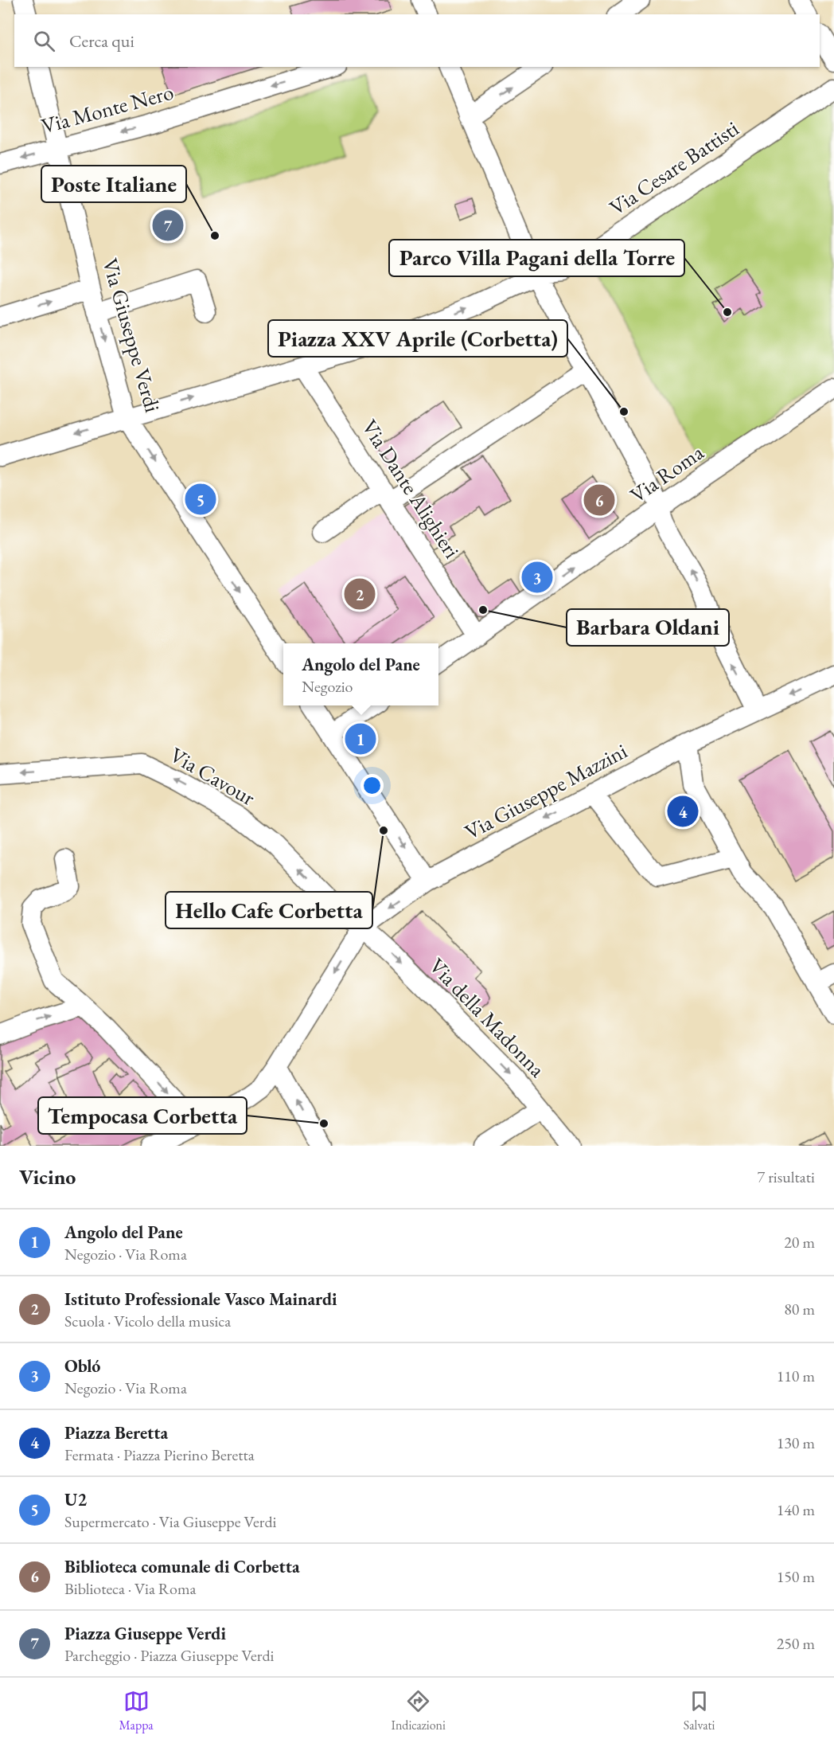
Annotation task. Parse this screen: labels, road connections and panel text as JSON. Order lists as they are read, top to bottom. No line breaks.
{"streets":{"street":["Via Monte Nero","Via Cesare Battisti","Via Giuseppe Verdi","Via Roma","Via Dante Alighieri","Via Cavour","Via Giuseppe Mazzini","Via della Madonna"]},"crossings":[["Via Monte Nero","Via Giuseppe Verdi"],["Via Cesare Battisti","Via Giuseppe Verdi"],["Via Cesare Battisti","Via Dante Alighieri"],["Via Roma","Via Dante Alighieri"],["Via Cavour","Via Giuseppe Mazzini"],["Via Cavour","Via della Madonna"],["Via Giuseppe Mazzini","Via della Madonna"]],"one_way":["Via Monte Nero","Via Giuseppe Verdi","Via Cavour","Via Giuseppe Mazzini","Via della Madonna"],"places":["Poste Italiane","Parco Villa Pagani della Torre","Piazza XXV Aprile (Corbetta)","Barbara Oldani","Hello Cafe Corbetta","Tempocasa Corbetta"],"page":{"search":"Cerca qui","pins":["7","5","6","3","2","1","4"],"popup":["Angolo del Pane","Negozio"],"heading":["Vicino","7 risultati"],"list":[{"mark":"1","name":"Angolo del Pane","note":"Negozio · Via Roma","value":"20 m"},{"mark":"2","name":"Istituto Professionale Vasco Mainardi","note":"Scuola · Vicolo della musica","value":"80 m"},{"mark":"3","name":"Obló","note":"Negozio · Via Roma","value":"110 m"},{"mark":"4","name":"Piazza Beretta","note":"Fermata · Piazza Pierino Beretta","value":"130 m"},{"mark":"5","name":"U2","note":"Supermercato · Via Giuseppe Verdi","value":"140 m"},{"mark":"6","name":"Biblioteca comunale di Corbetta","note":"Biblioteca · Via Roma","value":"150 m"},{"mark":"7","name":"Piazza Giuseppe Verdi","note":"Parcheggio · Piazza Giuseppe Verdi","value":"250 m"}],"nav":["Mappa","Indicazioni","Salvati"]}}
